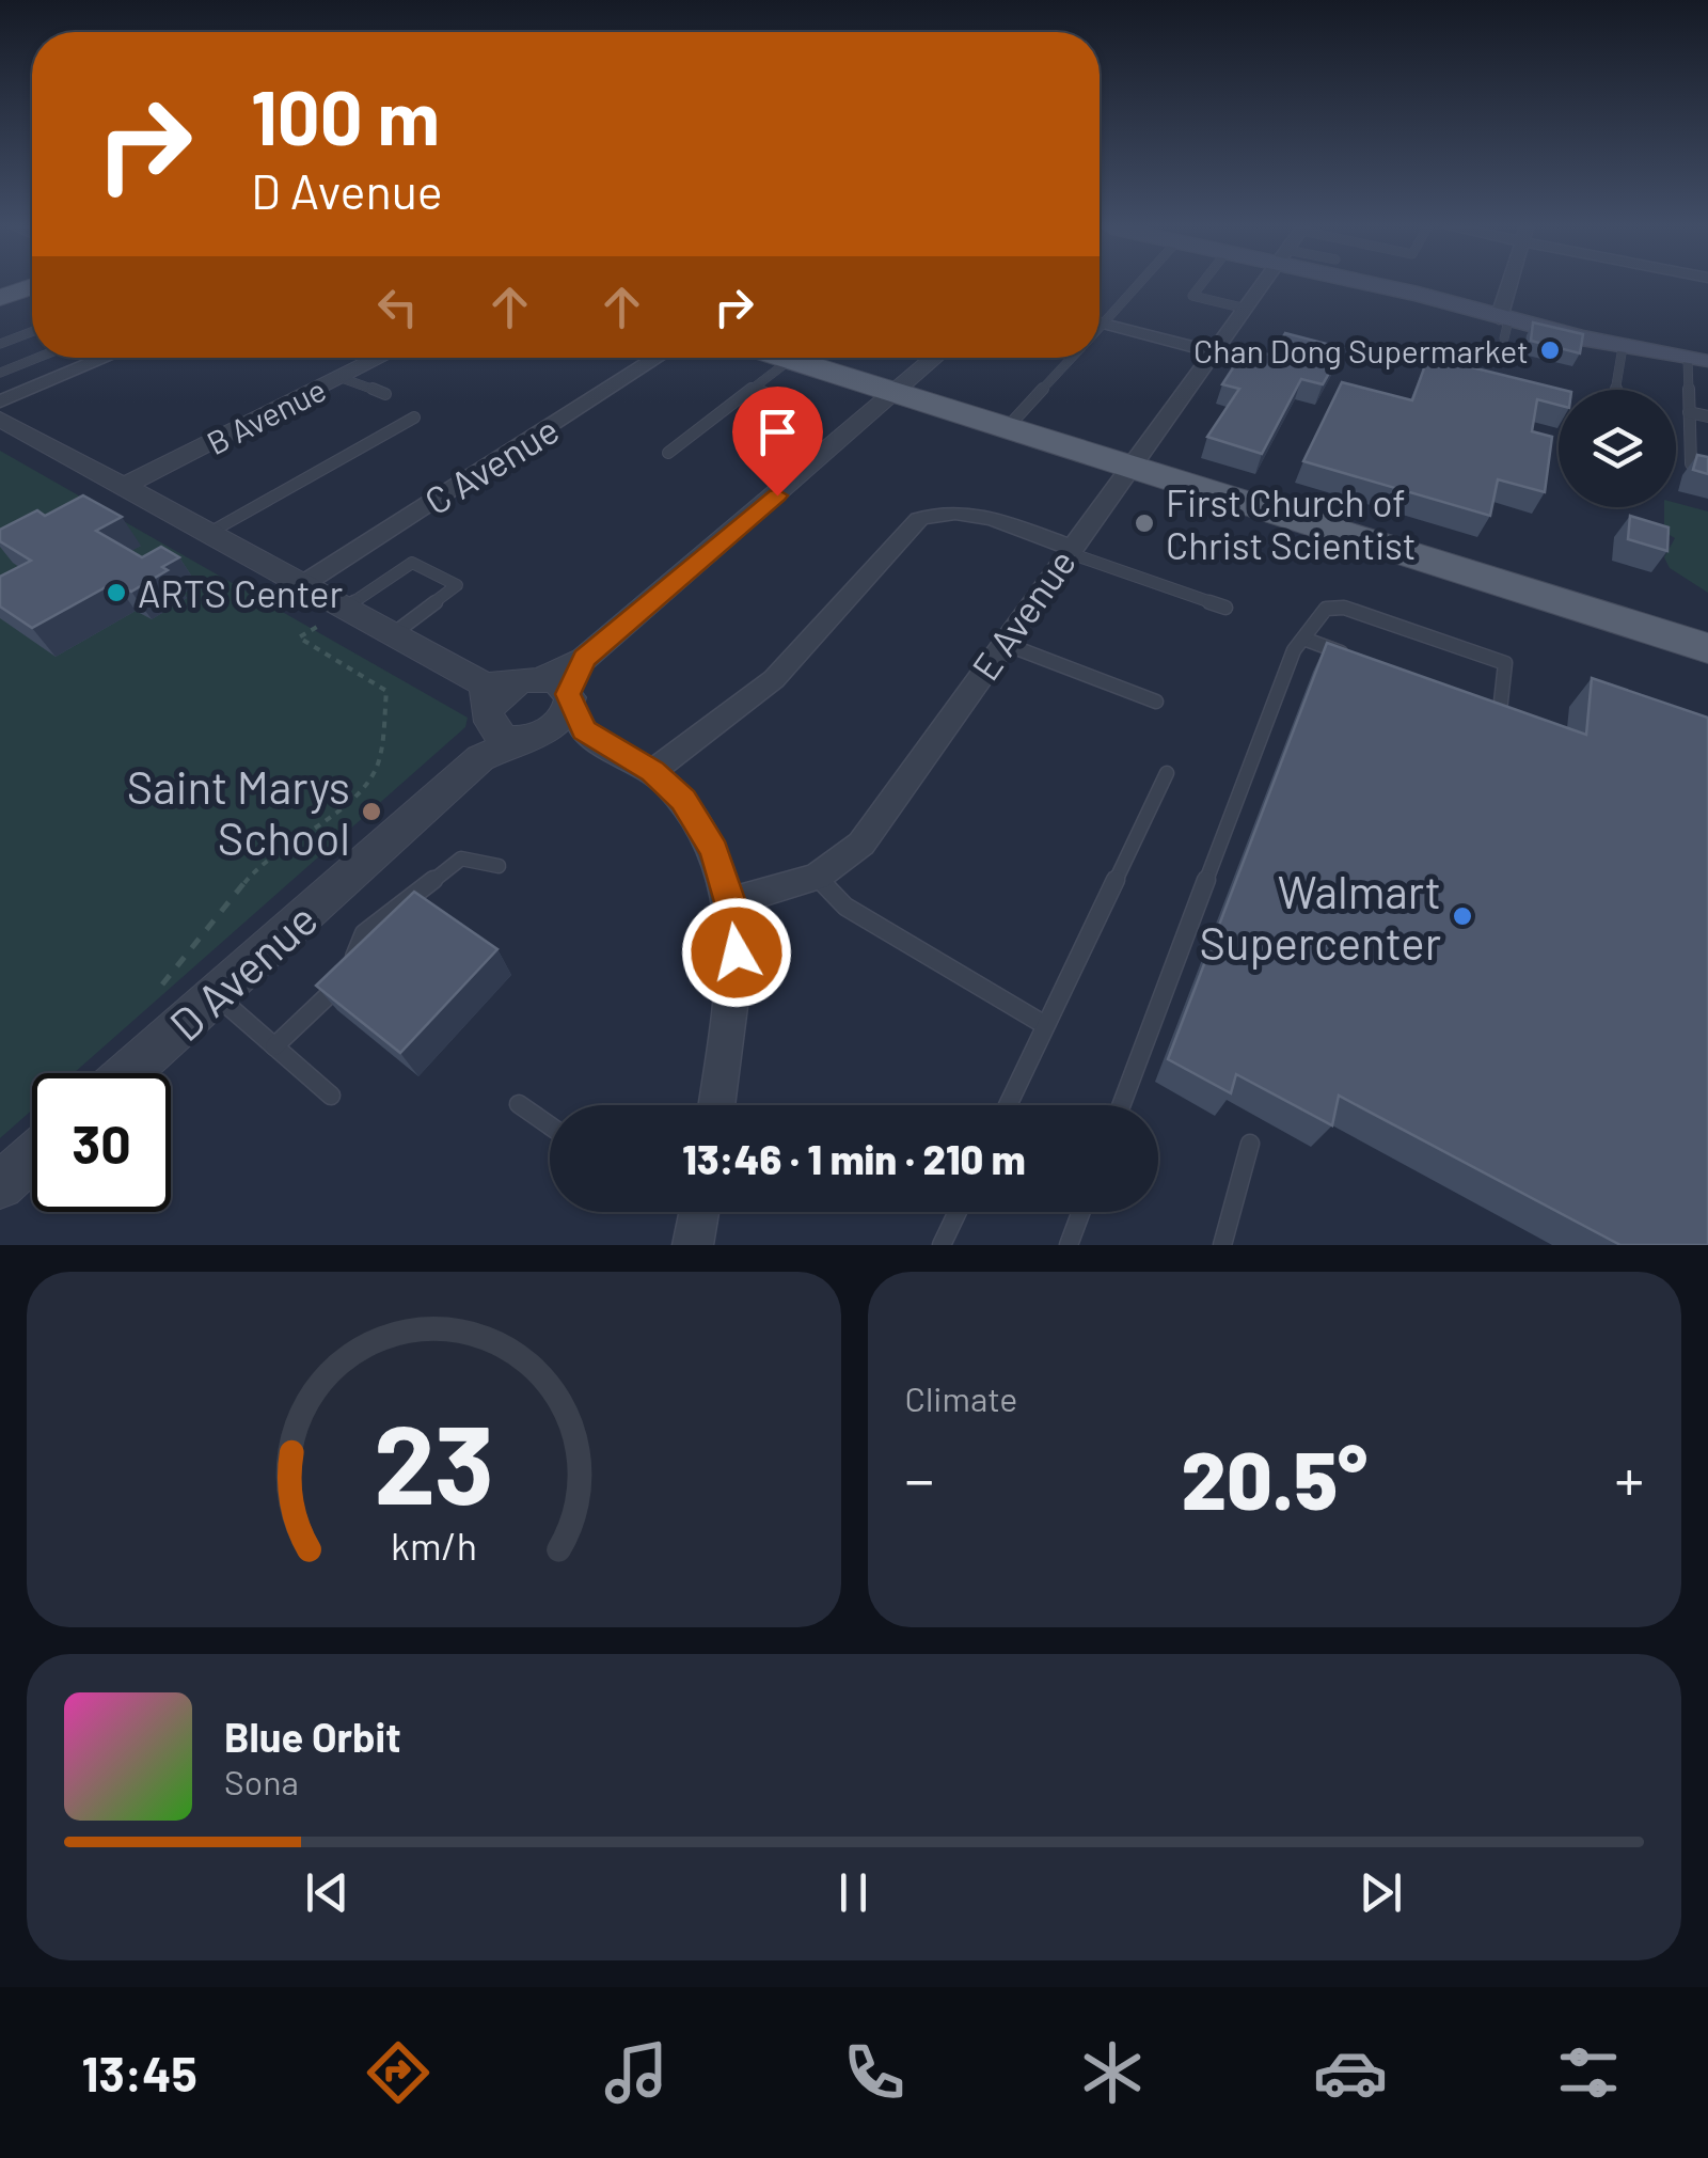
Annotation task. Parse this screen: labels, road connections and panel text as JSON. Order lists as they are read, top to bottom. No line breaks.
{"streets":{"street":["B Avenue","C Avenue","E Avenue","D Avenue"]},"places":["Chan Dong Supermarket","First Church of Christ Scientist","ARTS Center","Saint Marys School","Walmart Supercenter"],"page":{"turn":["100 m","D Avenue"],"limit":"30","trip":"13:46 · 1 min · 210 m","tile":"Climate","heat":["−","20.5°","+"],"song":["Blue Orbit","Sona"],"tabs":"13:45","gauge":["23","km/h"]}}
